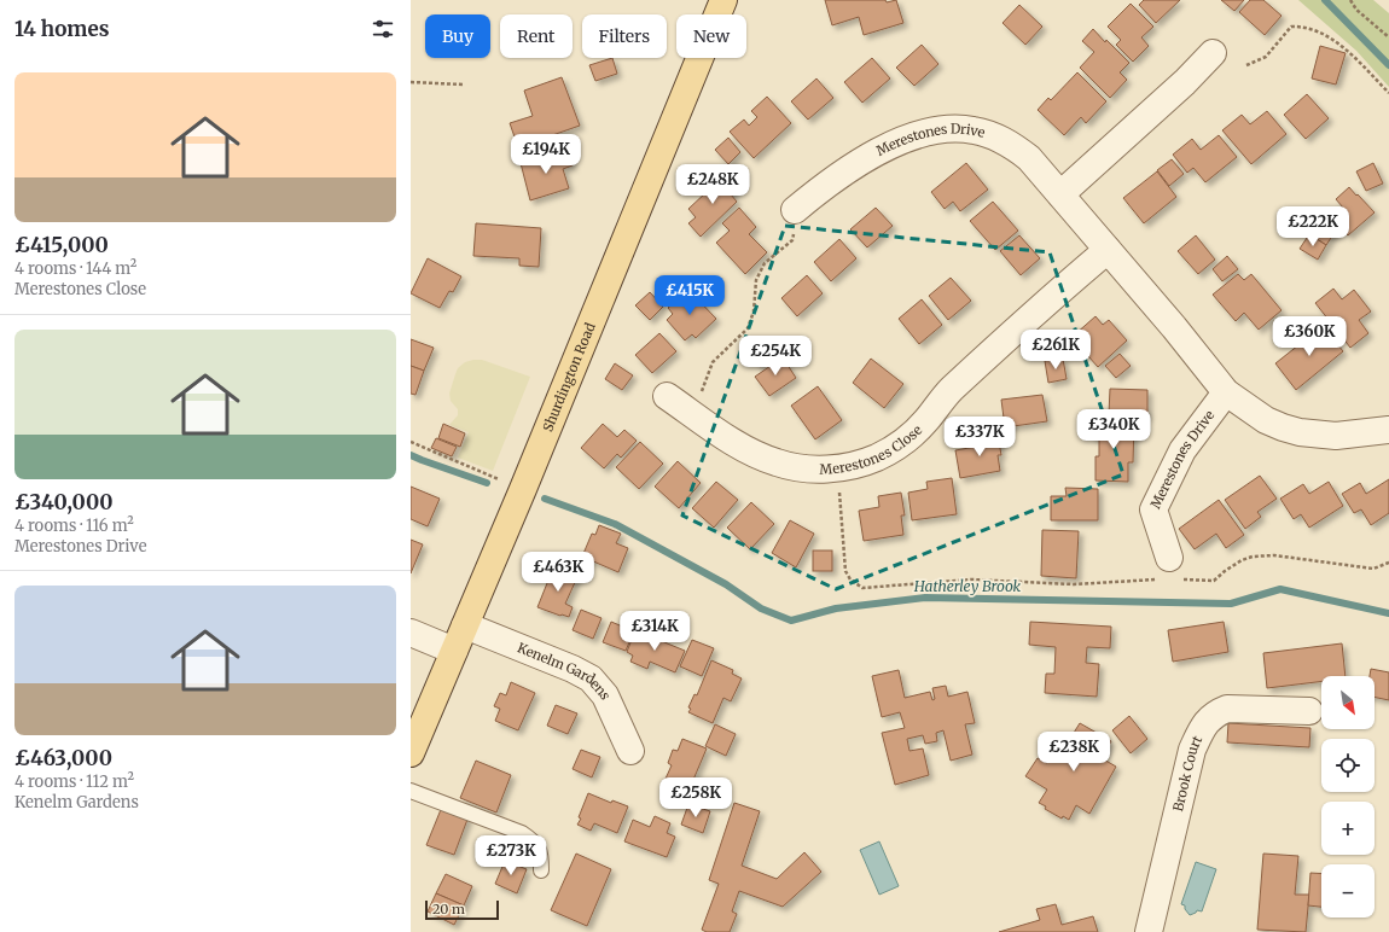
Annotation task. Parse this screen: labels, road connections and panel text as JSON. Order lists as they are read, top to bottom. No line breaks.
{"streets":{"main road":["Shurdington Road"],"street":["Merestones Drive","Merestones Close","Kenelm Gardens","Brook Court"]},"crossings":[["Merestones Drive","Merestones Close"],["Shurdington Road","Kenelm Gardens"]],"water":["Hatherley Brook"],"scale_bar":"20 m","north":"bottom right","page":{"heading":"14 homes","chip":["Buy","Rent","Filters","New"],"list":[{"name":"£415,000","note":"4 rooms · 144 m² · Merestones Close"},{"name":"£340,000","note":"4 rooms · 116 m² · Merestones Drive"},{"name":"£463,000","note":"4 rooms · 112 m² · Kenelm Gardens"}],"price":["£194K","£248K","£222K","£415K","£360K","£261K","£254K","£340K","£337K","£463K","£314K","£238K","£258K","£273K"],"map_buttons":["+","−"],"scale":"20 m"}}
